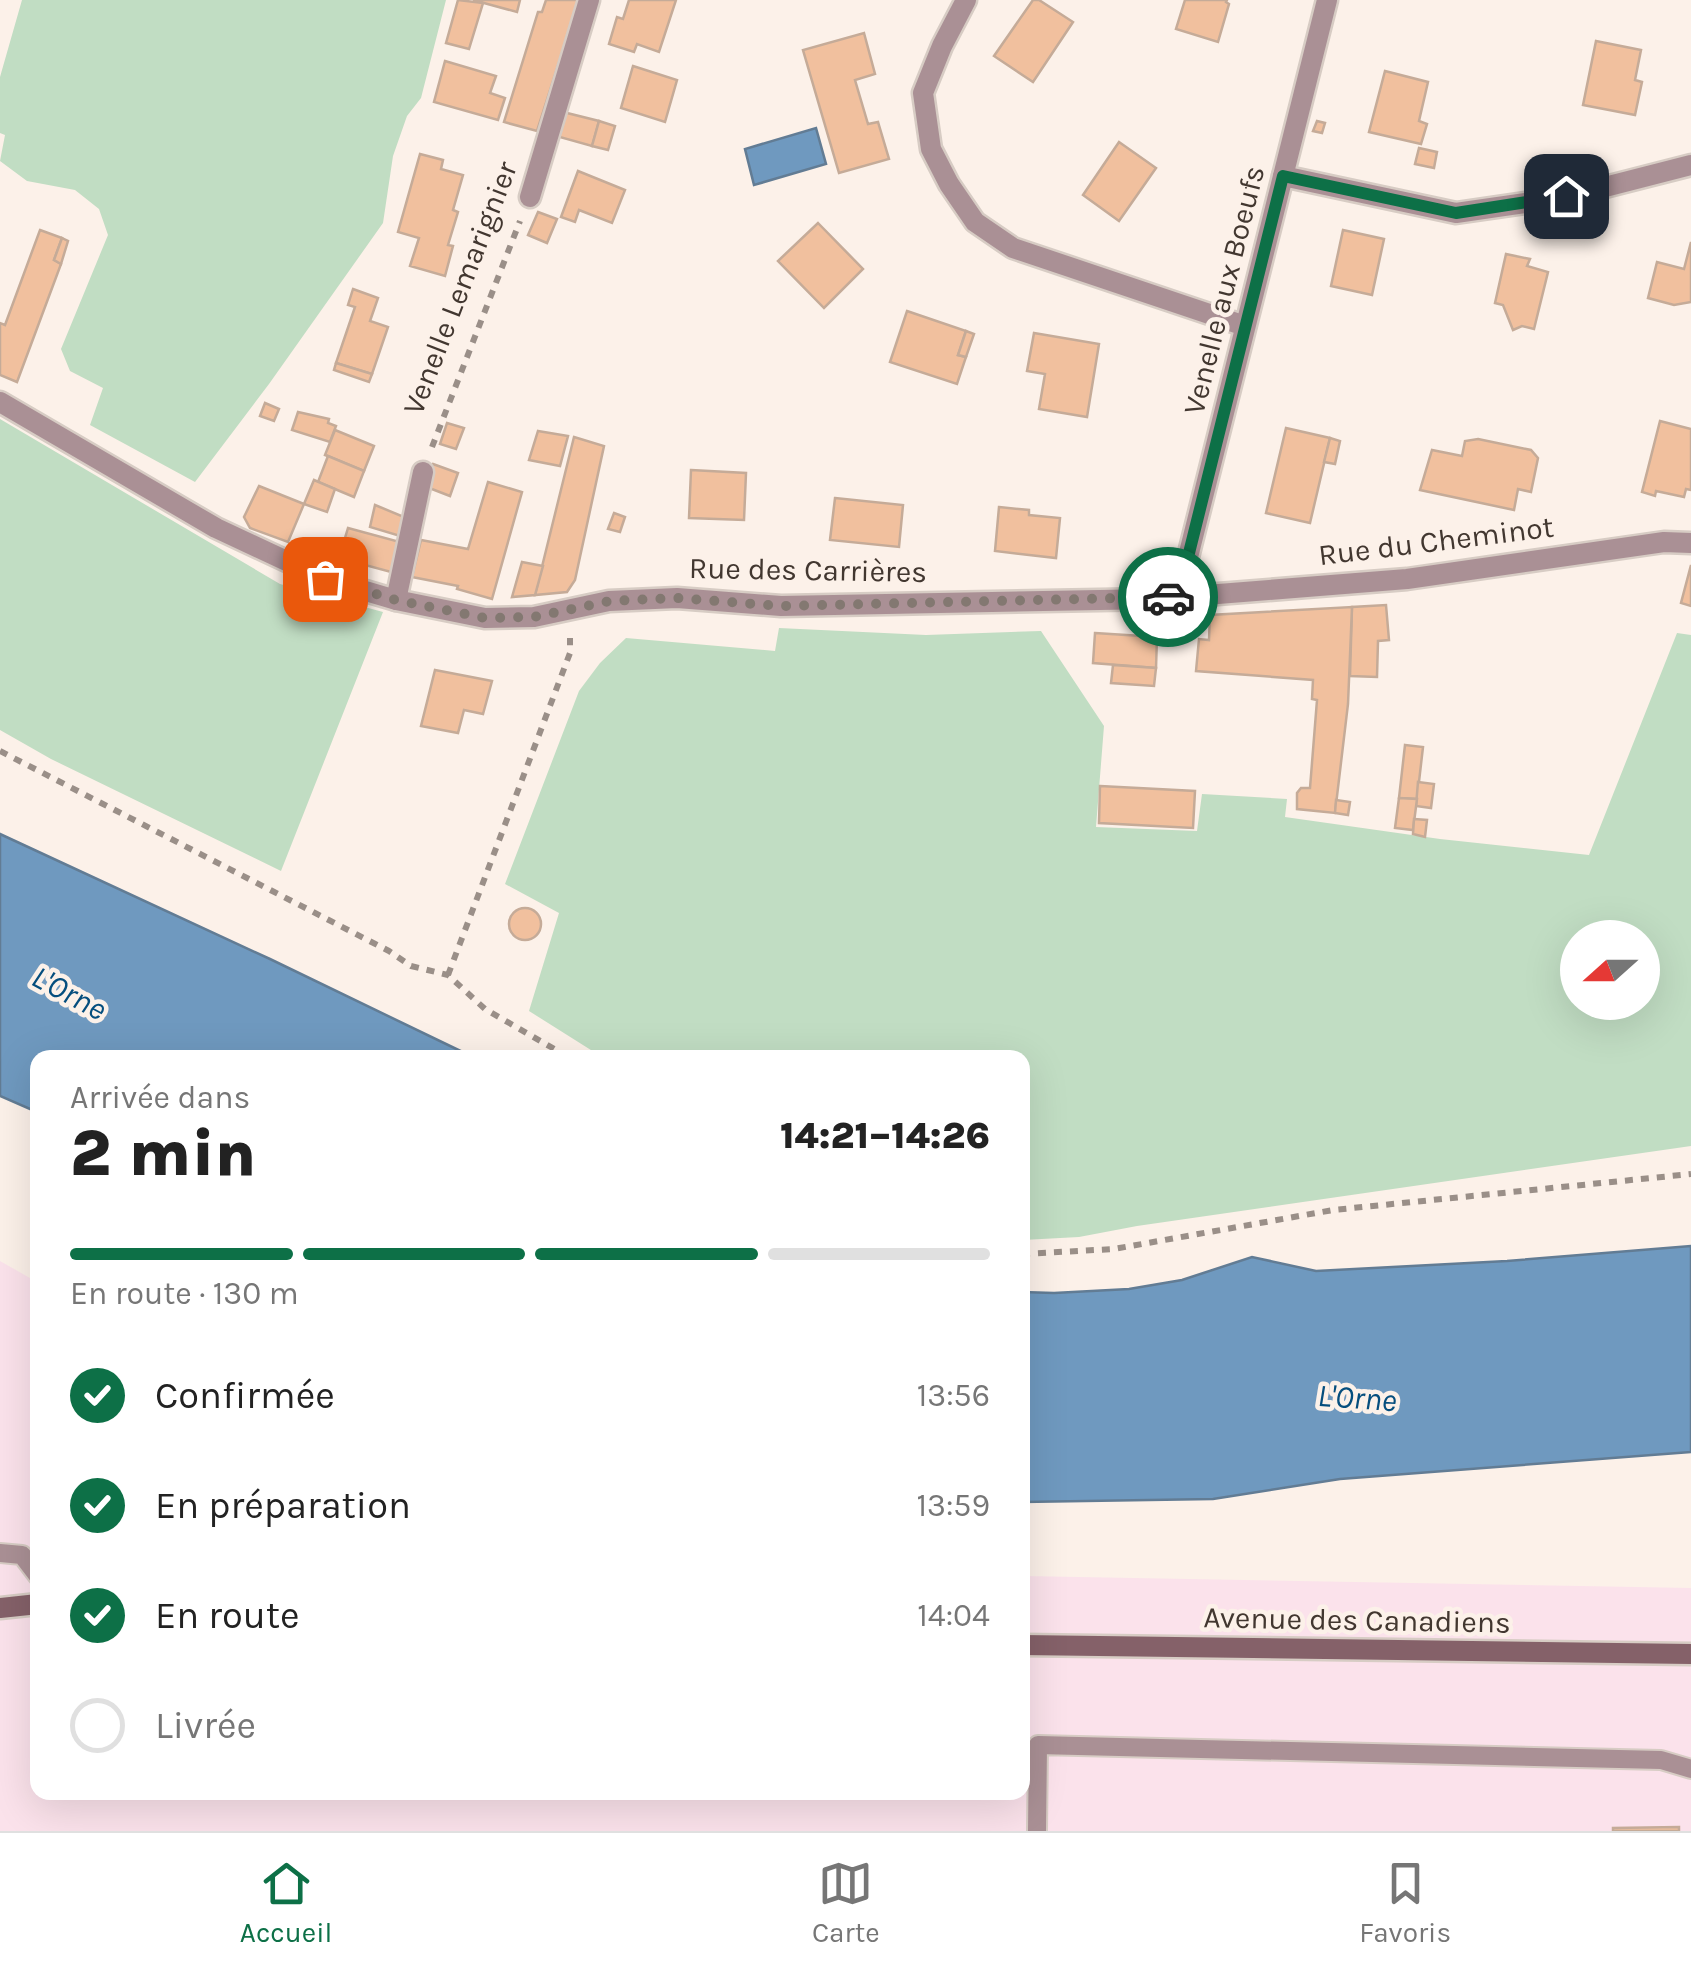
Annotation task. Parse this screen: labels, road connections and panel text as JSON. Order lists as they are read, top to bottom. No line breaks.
{"streets":{"street":["Venelle Lemarignier","Venelle aux Boeufs","Rue du Cheminot","Rue des Carrières","Avenue des Canadiens"]},"crossings":[["Venelle aux Boeufs","Rue du Cheminot"],["Venelle aux Boeufs","Rue des Carrières"],["Rue du Cheminot","Rue des Carrières"]],"water":["L'Orne"],"north":"left","page":{"heading":["2 min","Arrivée dans","14:21–14:26"],"bar":"En route · 130 m","list":[["Confirmée","13:56"],["En préparation","13:59"],["En route","14:04"],"Livrée"],"tabs":["Accueil","Carte","Favoris"]}}
